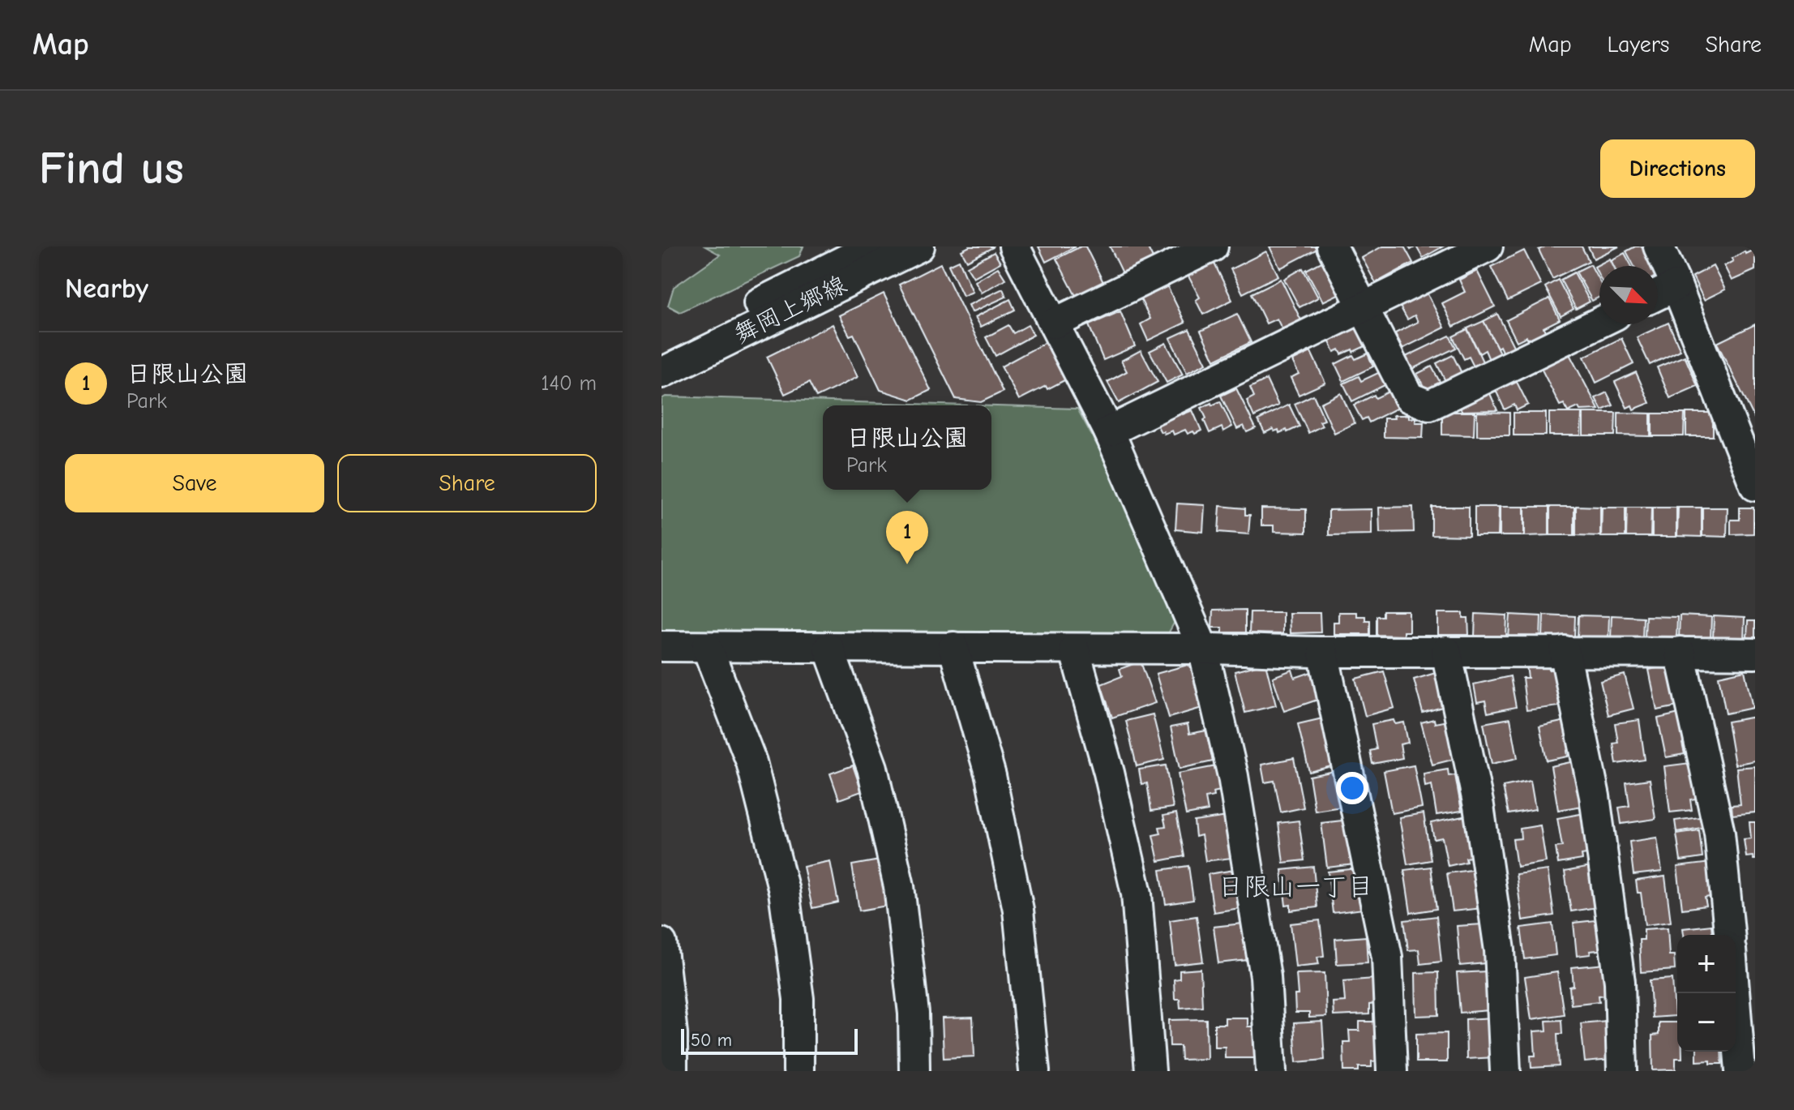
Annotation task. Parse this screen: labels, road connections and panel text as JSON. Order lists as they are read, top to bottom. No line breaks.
{"streets":{"street":["舞岡上郷線"]},"districts":["日限山一丁目"],"scale_bar":"50 m","north":"bottom right","page":{"header":"Map","nav":["Map","Layers","Share"],"buttons":["Directions",["Save","Share"]],"title":"Find us","heading":"Nearby","list":[{"mark":"1","name":"日限山公園","note":"Park","value":"140 m"}],"popup":["日限山公園","Park"],"pins":"1","map_buttons":["+","−"],"scale":"50 m"}}
